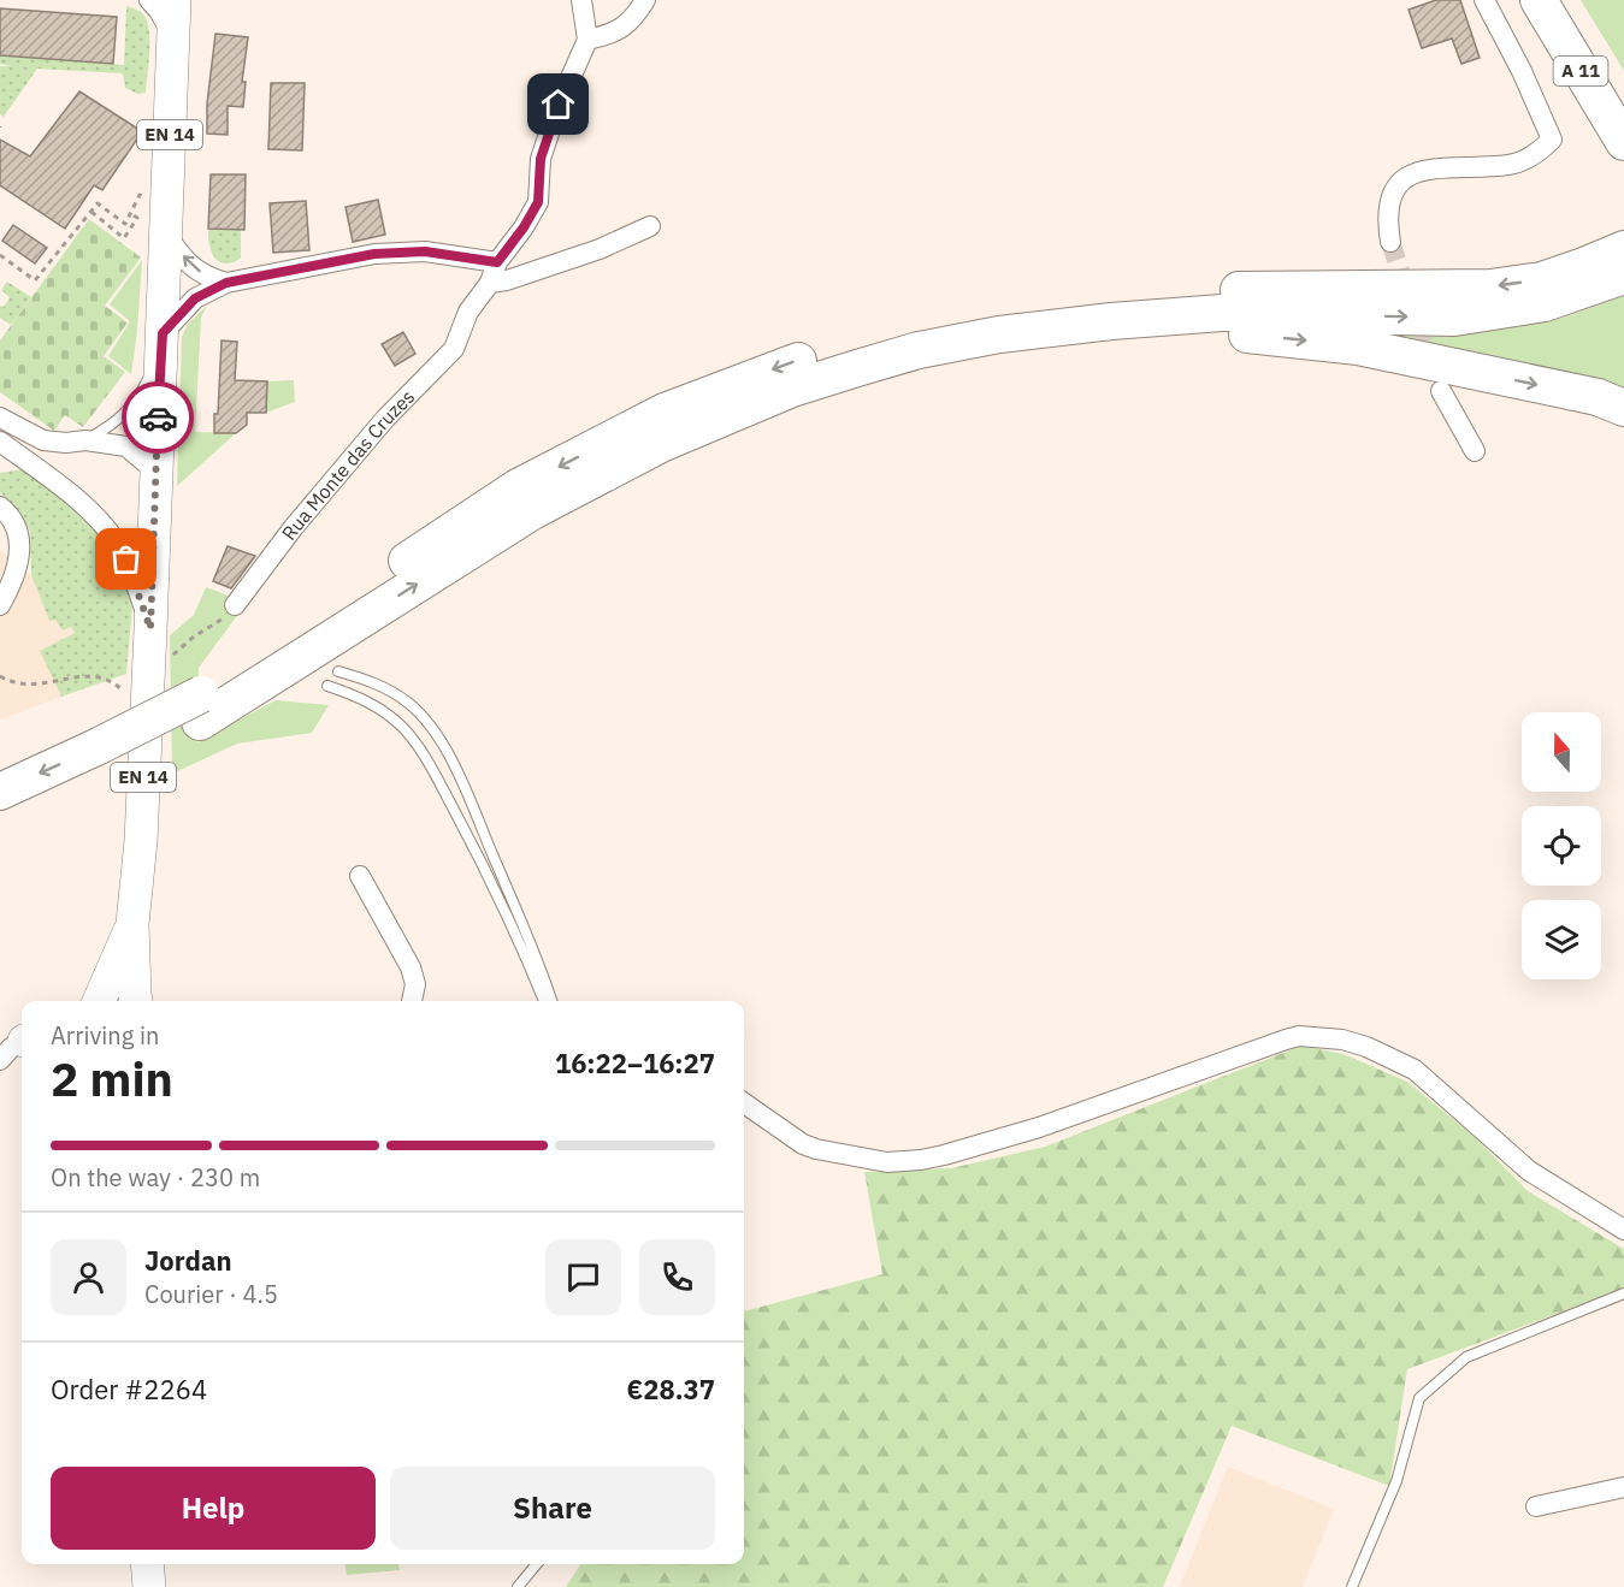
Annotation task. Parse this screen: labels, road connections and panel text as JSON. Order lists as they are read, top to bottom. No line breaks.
{"streets":{"highway":["A 11"],"main road":["EN 14"],"street":["Rua Monte das Cruzes"]},"north":"top","page":{"heading":["2 min","Arriving in","16:22–16:27"],"panel":["Jordan","Courier · 4.5","Order #2264","€28.37"],"bar":"On the way · 230 m","buttons":["Help","Share"]}}
